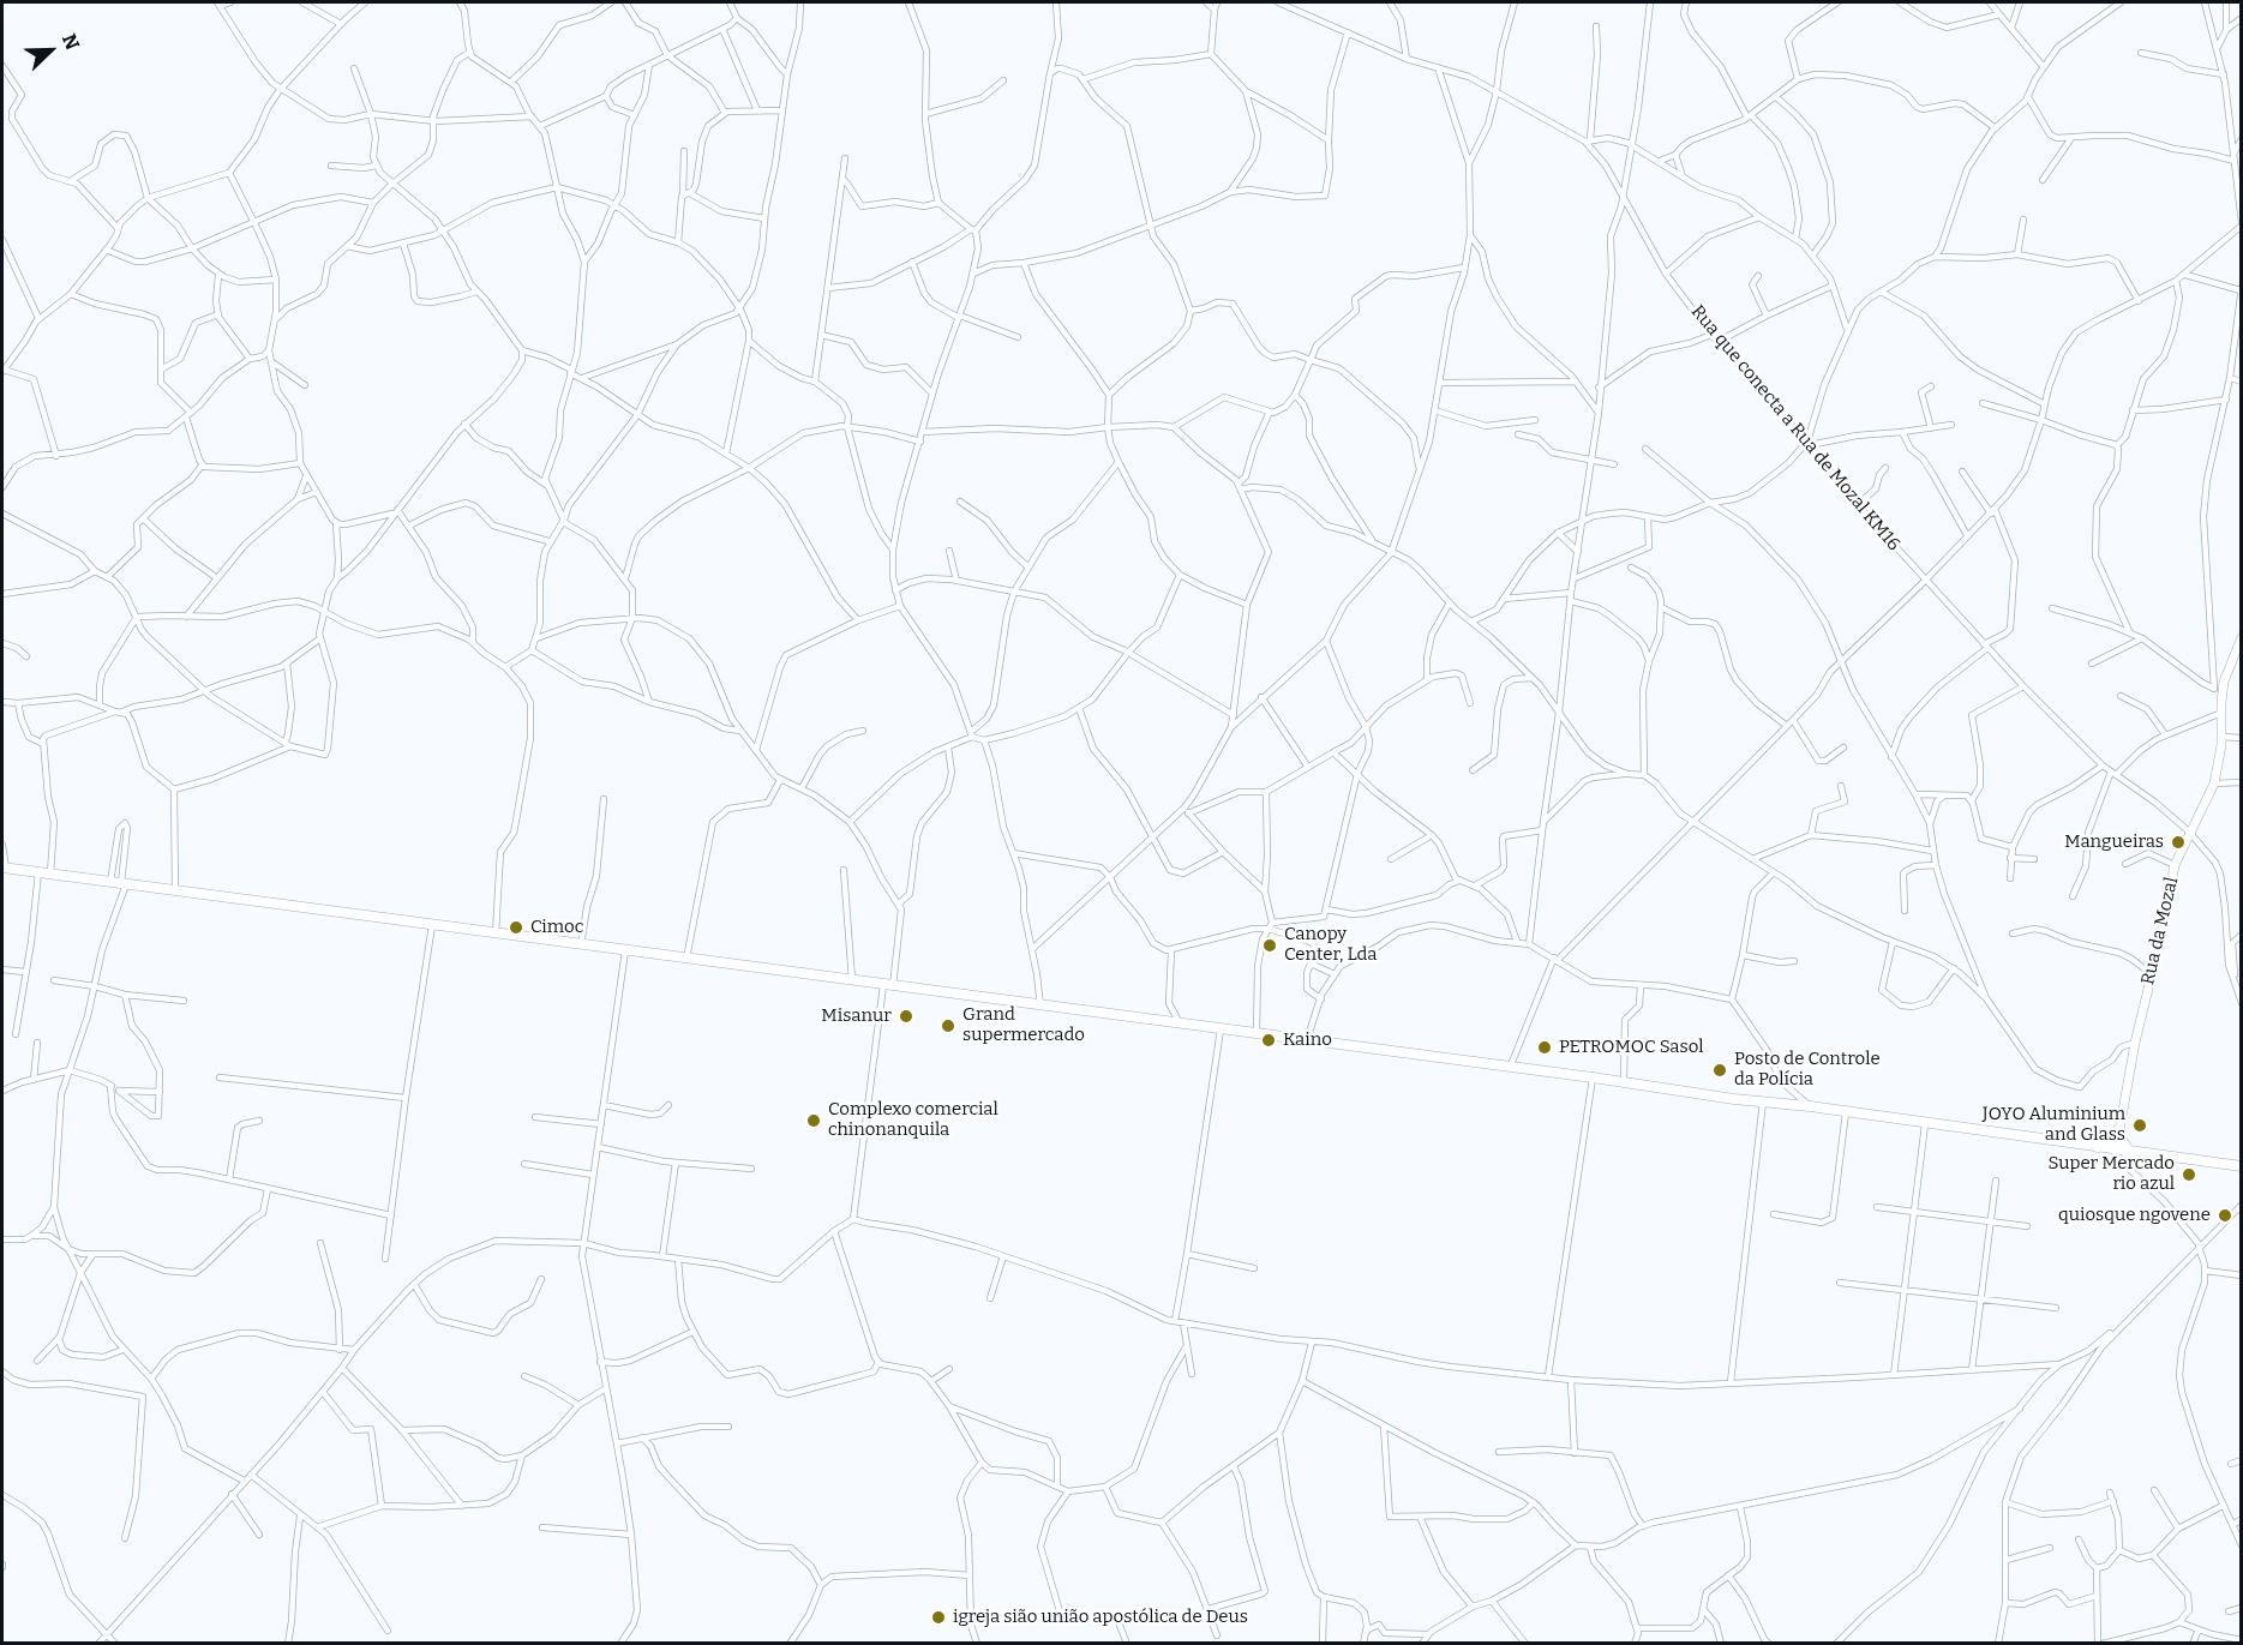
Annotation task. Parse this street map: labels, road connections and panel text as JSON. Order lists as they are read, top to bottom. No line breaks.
{"streets":{"main road":["Rua da Mozal"],"street":["Rua que conecta a Rua de Mozal KM16"]},"crossings":[["Rua que conecta a Rua de Mozal KM16","Rua da Mozal"]],"places":["Mangueiras","Cimoc","Canopy Center, Lda","Misanur","Grand supermercado","Kaino","PETROMOC Sasol","Posto de Controle da Polícia","Complexo comercial chinonanquila","JOYO Aluminium and Glass","Super Mercado rio azul","quiosque ngovene","igreja sião união apostólica de Deus"],"north":"top right"}
